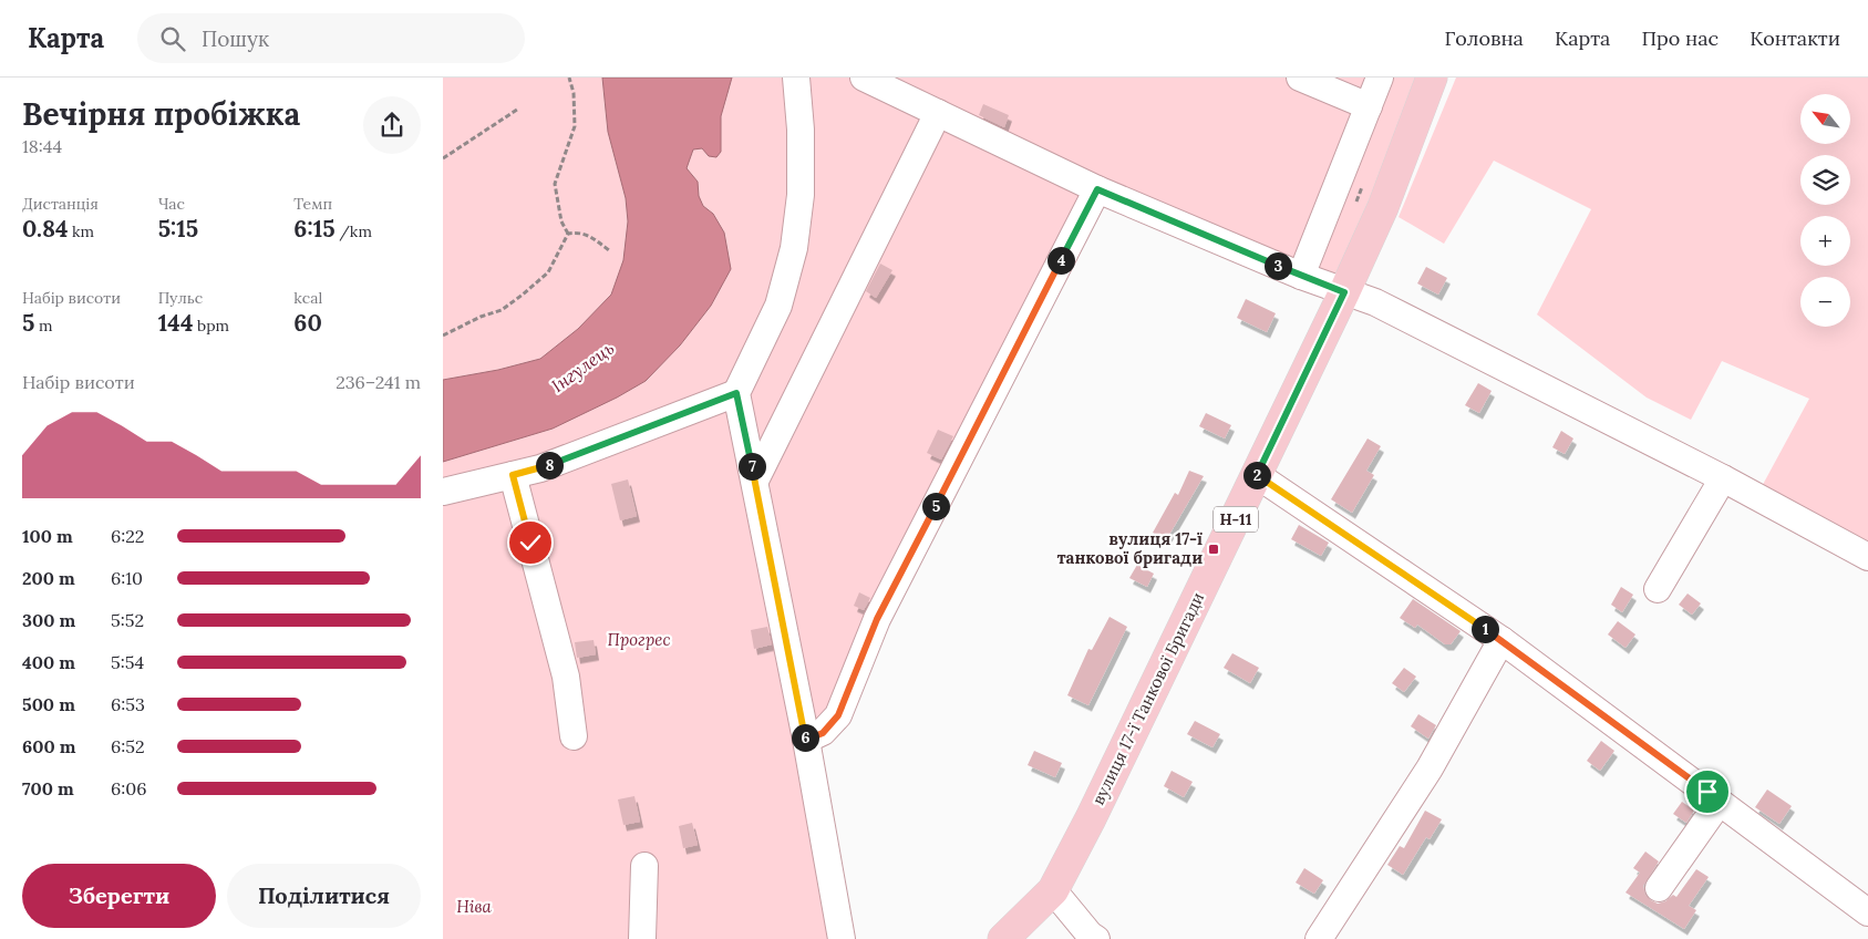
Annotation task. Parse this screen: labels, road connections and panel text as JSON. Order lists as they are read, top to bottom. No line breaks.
{"streets":{"main road":["Н-11","вулиця 17-ї Танкової Бригади"]},"water":["Інгулець"],"parks":["Прогрес","Ніва"],"places":{"transit":["вулиця 17-ї танкової бригади"]},"north":"top left","page":{"header":"Карта","search":"Пошук","nav":["Головна","Карта","Про нас","Контакти"],"heading":["Вечірня пробіжка","18:44"],"map_buttons":["+","−"],"stats":[["Дистанція","0.84 km"],["Час","5:15"],["Темп","6:15 /km"],["Набір висоти","5 m"],["Пульс","144 bpm"],["kcal","60"]],"pins":["4","3","8","7","2","5","1","6"],"chart":["Набір висоти","236–241 m"],"list":[{"name":"100 m","note":"6:22"},{"name":"200 m","note":"6:10"},{"name":"300 m","note":"5:52"},{"name":"400 m","note":"5:54"},{"name":"500 m","note":"6:53"},{"name":"600 m","note":"6:52"},{"name":"700 m","note":"6:06"}],"buttons":["Зберегти","Поділитися"]}}
